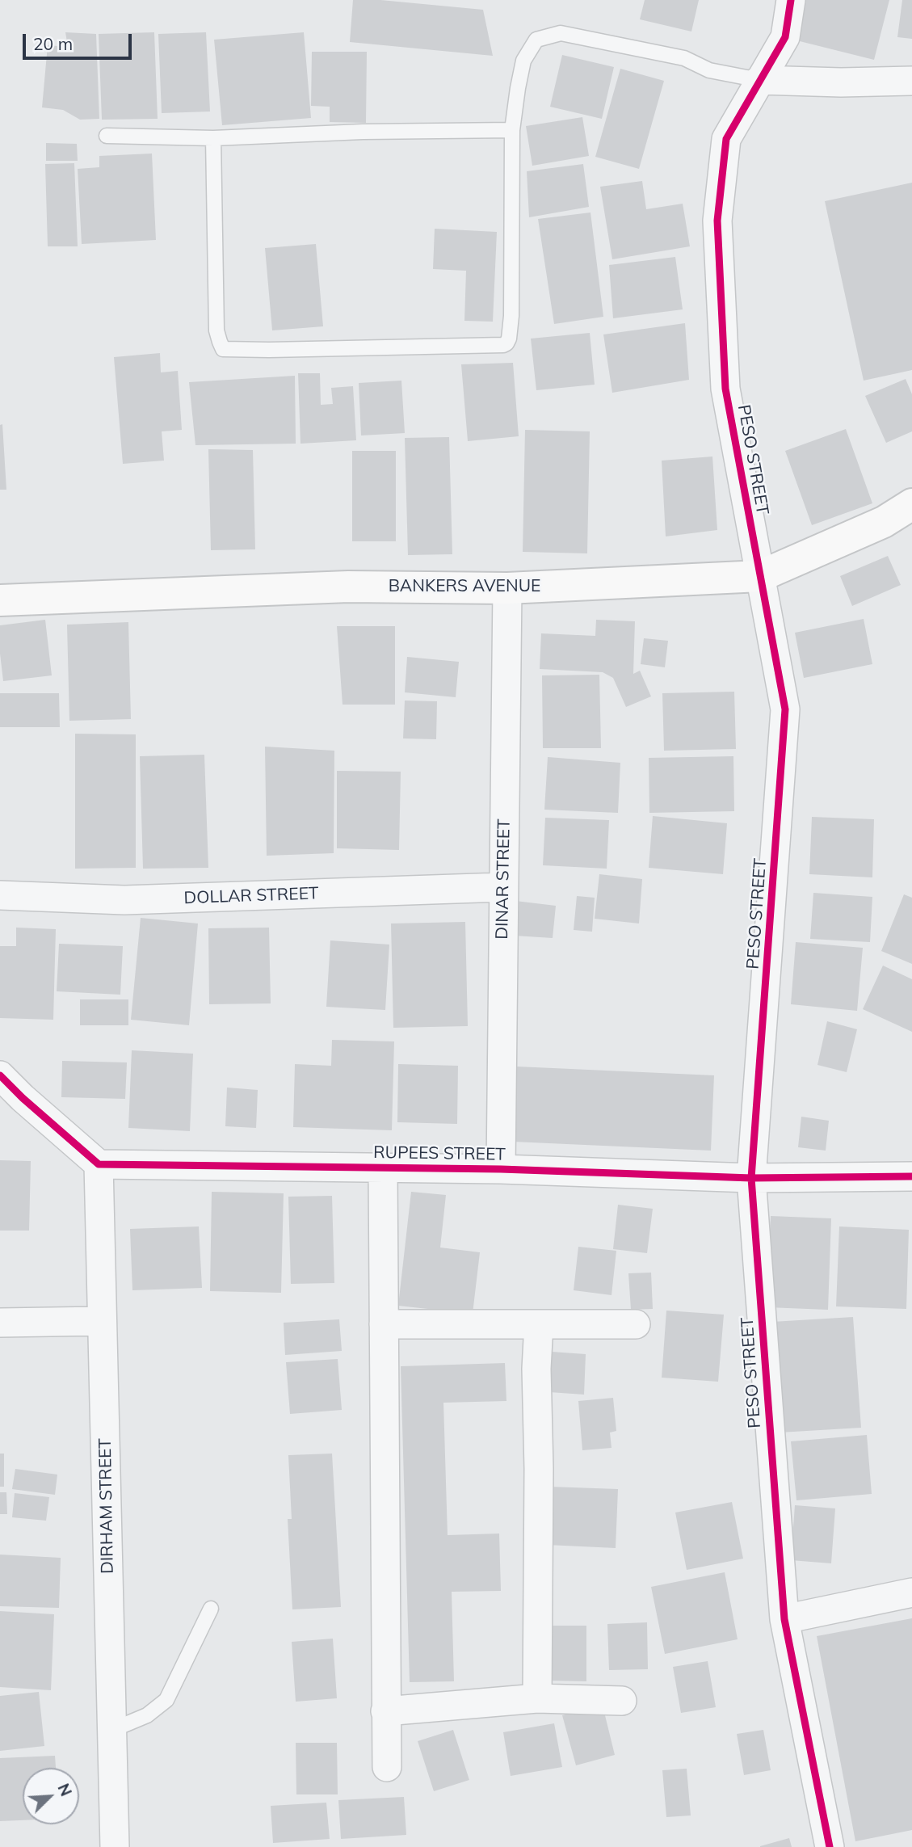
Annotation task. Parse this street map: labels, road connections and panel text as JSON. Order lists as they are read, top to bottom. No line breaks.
{"streets":{"street":["PESO STREET","BANKERS AVENUE","DINAR STREET","DOLLAR STREET","RUPEES STREET","DIRHAM STREET"]},"crossings":[["PESO STREET","BANKERS AVENUE"],["PESO STREET","RUPEES STREET"],["BANKERS AVENUE","DINAR STREET"],["DINAR STREET","DOLLAR STREET"],["DINAR STREET","RUPEES STREET"],["RUPEES STREET","DIRHAM STREET"]],"scale_bar":"20 m","north":"top right"}
